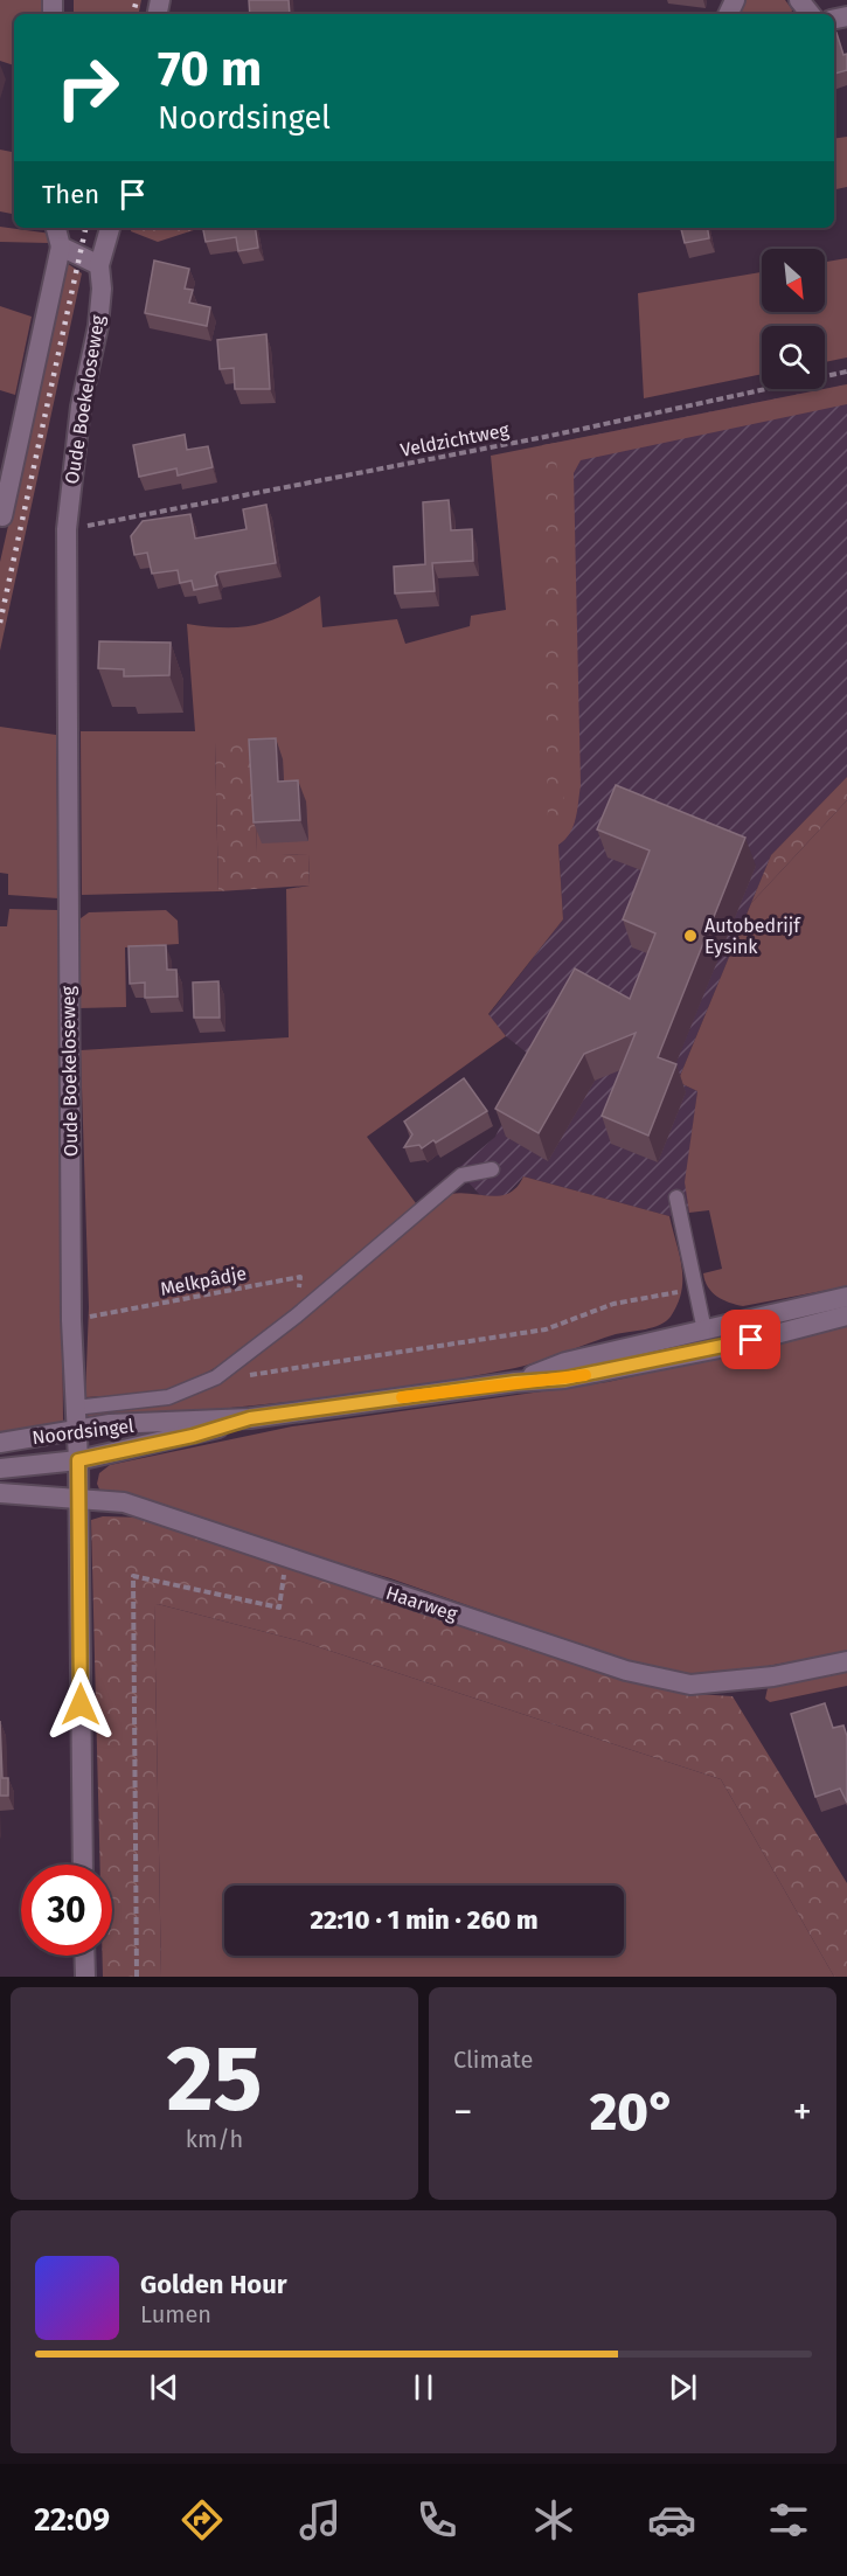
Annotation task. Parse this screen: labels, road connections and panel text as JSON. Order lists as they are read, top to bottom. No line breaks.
{"streets":{"street":["Oude Boekeloseweg","Noordsingel","Haarweg"],"path":["Veldzichtweg","Melkpâdje"]},"crossings":[["Oude Boekeloseweg","Veldzichtweg"],["Oude Boekeloseweg","Melkpâdje"],["Oude Boekeloseweg","Noordsingel"],["Oude Boekeloseweg","Haarweg"]],"places":["Autobedrijf Eysink"],"north":"bottom right","page":{"turn":["70 m","Noordsingel"],"then":"Then","limit":"30","trip":"22:10 · 1 min · 260 m","tile":[["25","km/h"],"Climate"],"heat":["−","20°","+"],"song":["Golden Hour","Lumen"],"tabs":"22:09"}}
